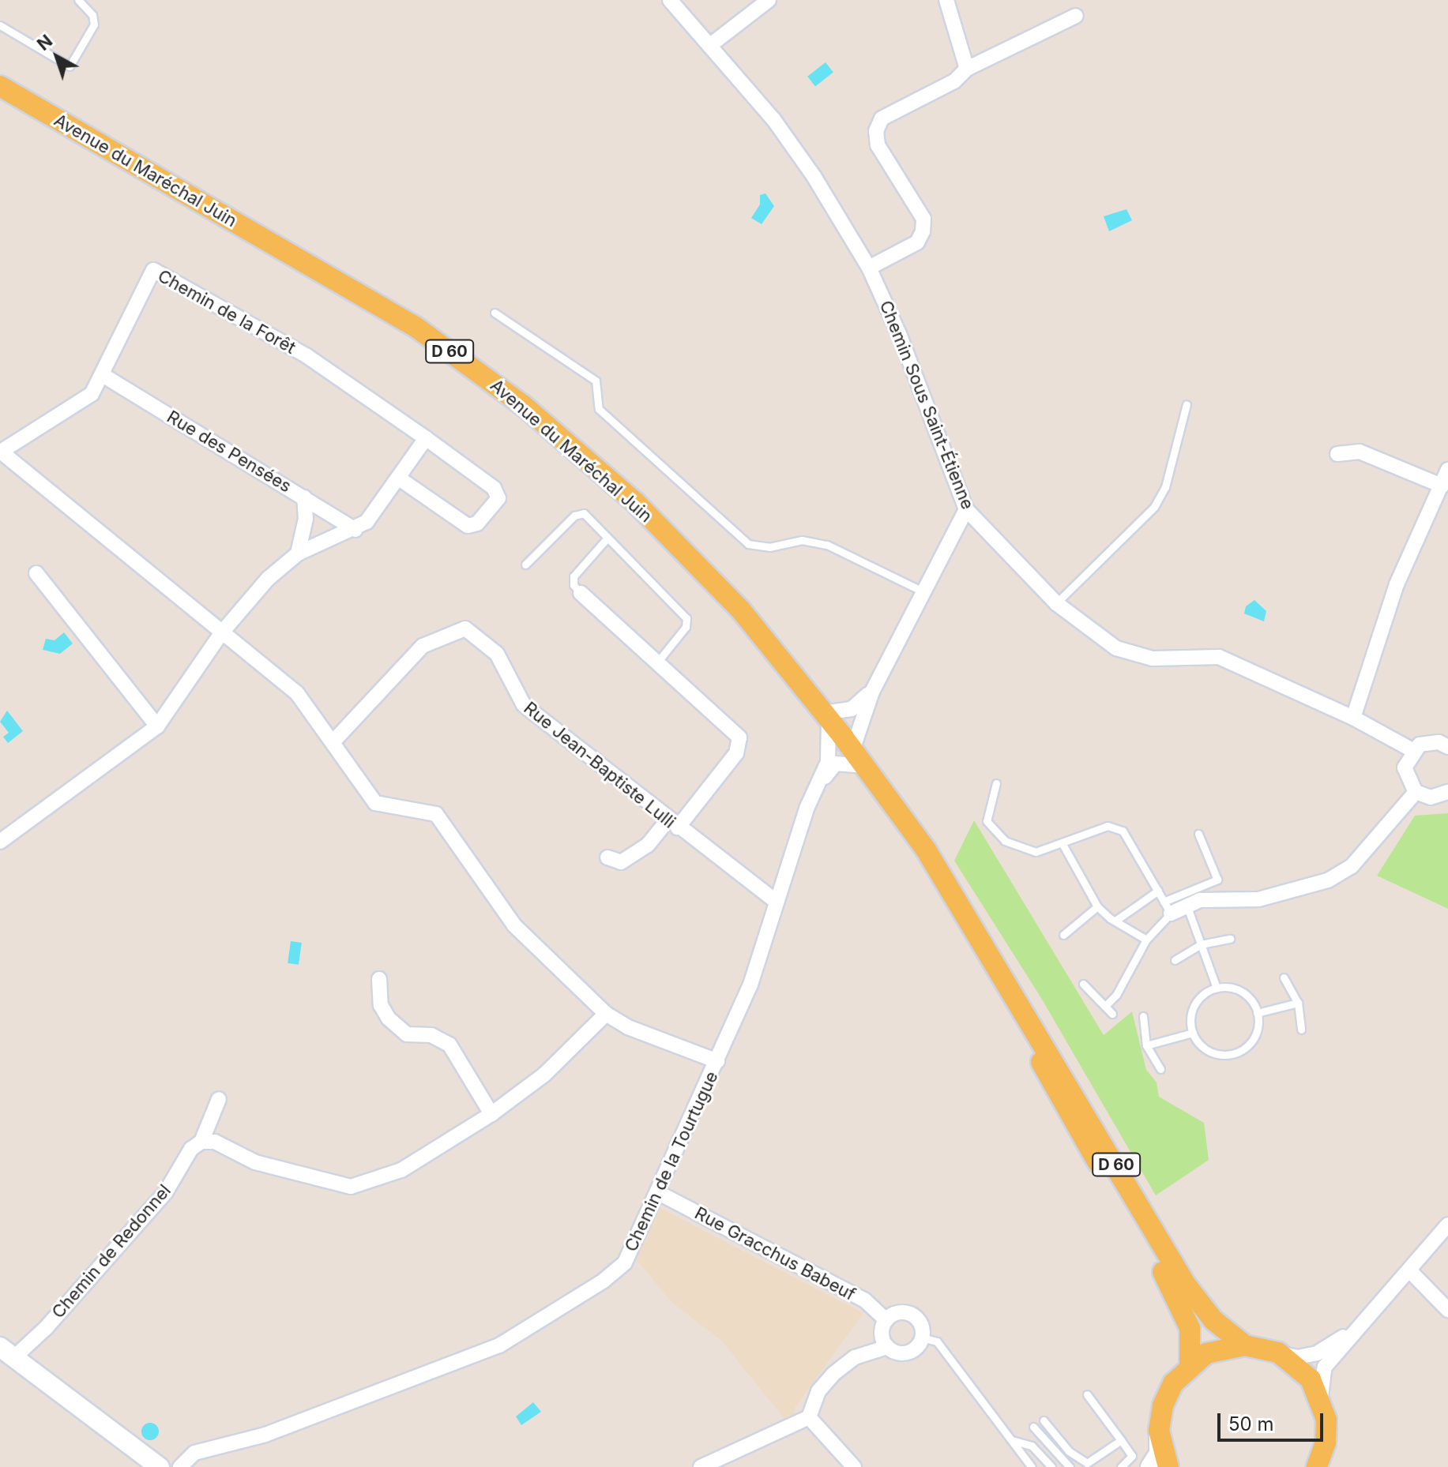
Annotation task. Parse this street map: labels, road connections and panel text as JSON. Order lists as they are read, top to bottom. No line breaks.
{"streets":{"main road":["Avenue du Maréchal Juin","D 60"],"street":["Chemin de la Forêt","Chemin Sous Saint-Étienne","Rue des Pensées","Rue Jean-Baptiste Lulli","Chemin de la Tourtugue","Chemin de Redonnel","Rue Gracchus Babeuf"]},"crossings":[["Avenue du Maréchal Juin","Chemin de la Tourtugue"],["Chemin de la Forêt","Rue des Pensées"],["Rue Jean-Baptiste Lulli","Chemin de la Tourtugue"],["Chemin de la Tourtugue","Rue Gracchus Babeuf"]],"scale_bar":"50 m","north":"top left"}
